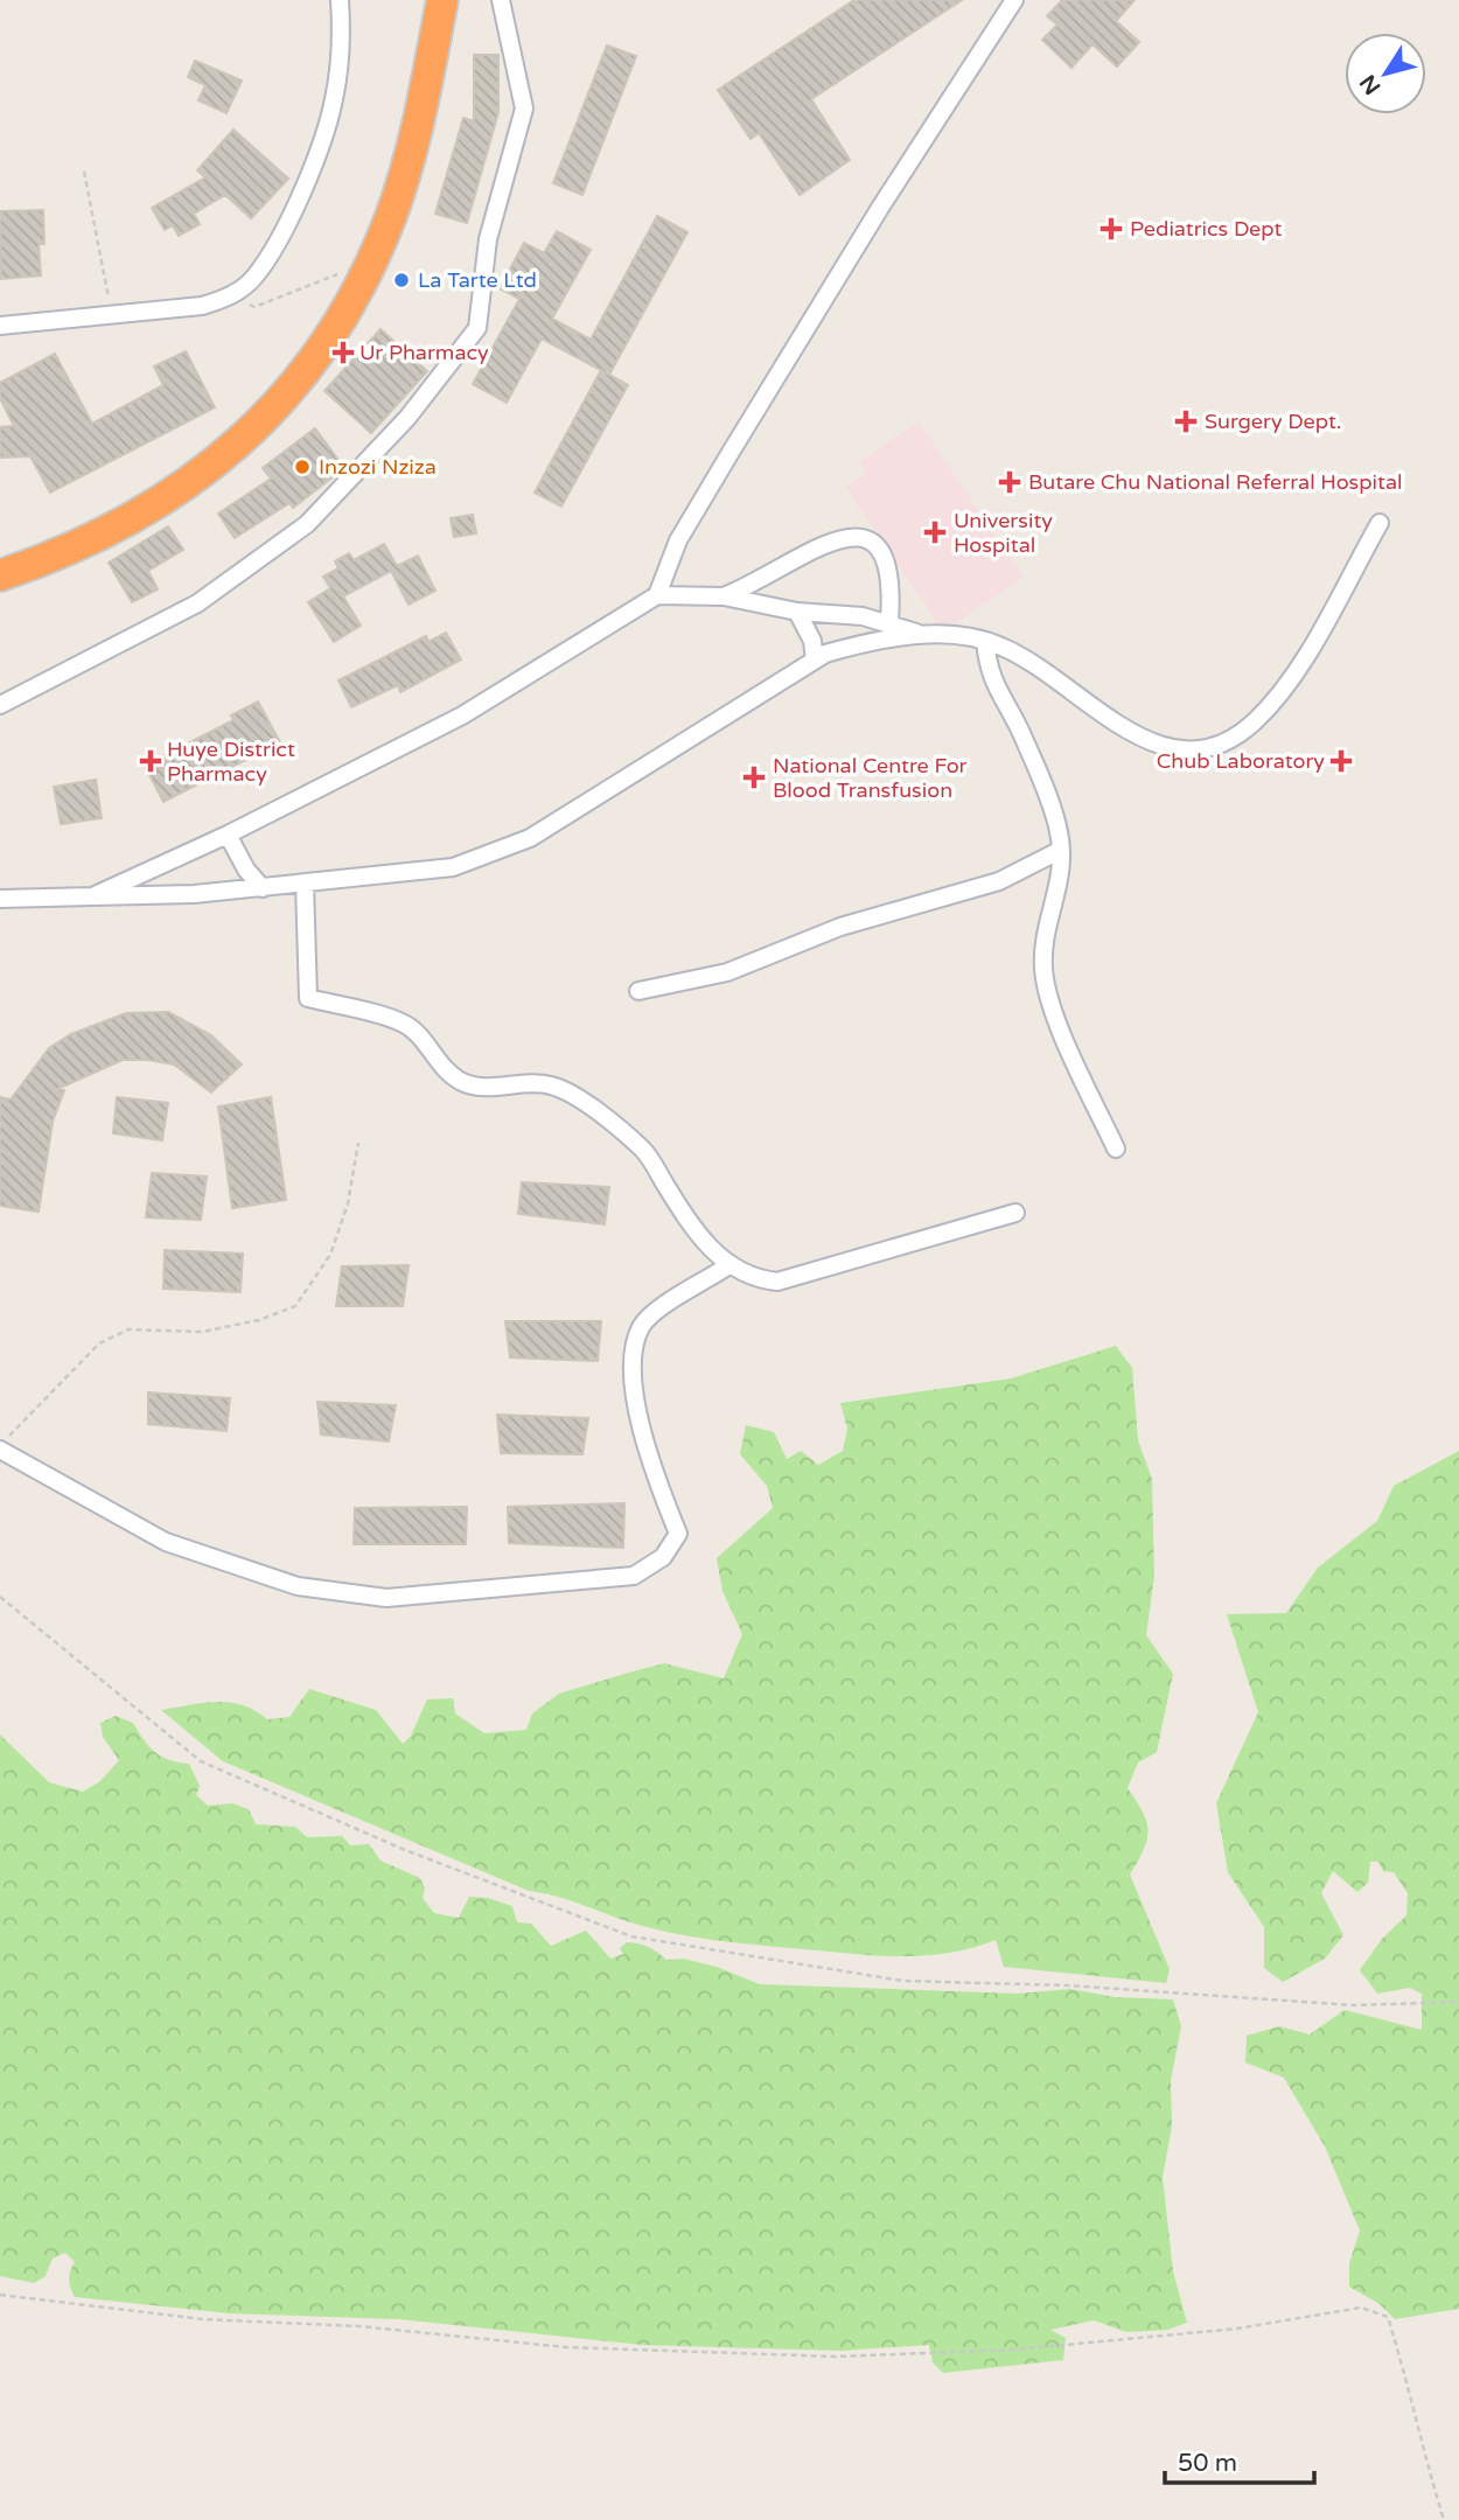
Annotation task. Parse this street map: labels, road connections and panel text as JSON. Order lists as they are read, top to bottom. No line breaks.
{"places":{"health":["Pediatrics Dept","Ur Pharmacy","Surgery Dept.","Butare Chu National Referral Hospital","University Hospital","Huye District Pharmacy","Chub Laboratory","National Centre For Blood Transfusion"],"other":["La Tarte Ltd","Inzozi Nziza"]},"scale_bar":"50 m","north":"bottom left"}
